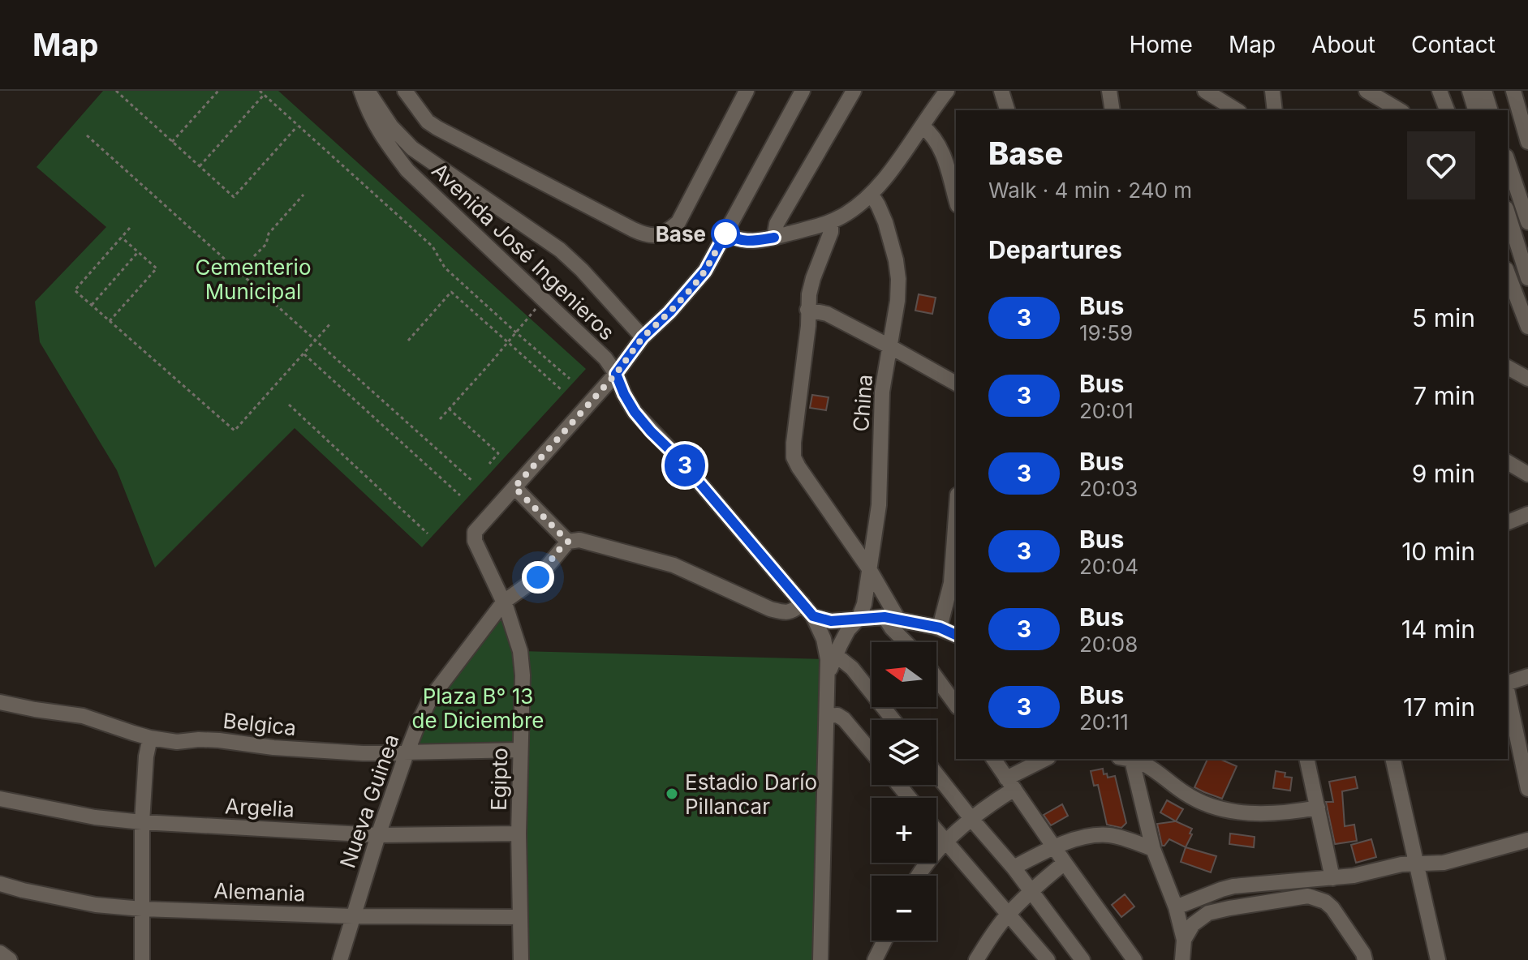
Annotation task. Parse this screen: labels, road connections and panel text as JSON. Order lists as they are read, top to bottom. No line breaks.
{"streets":{"street":["Avenida José Ingenieros","China","Belgica","Egipto","Nueva Guinea","Argelia","Alemania"]},"crossings":[["Belgica","Egipto"],["Belgica","Nueva Guinea"],["Egipto","Nueva Guinea"],["Egipto","Argelia"],["Egipto","Alemania"],["Nueva Guinea","Argelia"],["Nueva Guinea","Alemania"]],"parks":["Cementerio Municipal","Plaza B° 13 de Diciembre"],"places":["Base","Estadio Darío Pillancar"],"lines":["bus line 3"],"north":"left","page":{"header":"Map","nav":["Home","Map","About","Contact"],"on_map":"3","heading":[["Base","Walk · 4 min · 240 m"],"Departures"],"list":[{"mark":"3","name":"Bus","note":"19:59","value":"5 min"},{"mark":"3","name":"Bus","note":"20:01","value":"7 min"},{"mark":"3","name":"Bus","note":"20:03","value":"9 min"},{"mark":"3","name":"Bus","note":"20:04","value":"10 min"},{"mark":"3","name":"Bus","note":"20:08","value":"14 min"},{"mark":"3","name":"Bus","note":"20:11","value":"17 min"}],"map_buttons":["+","−"]}}
